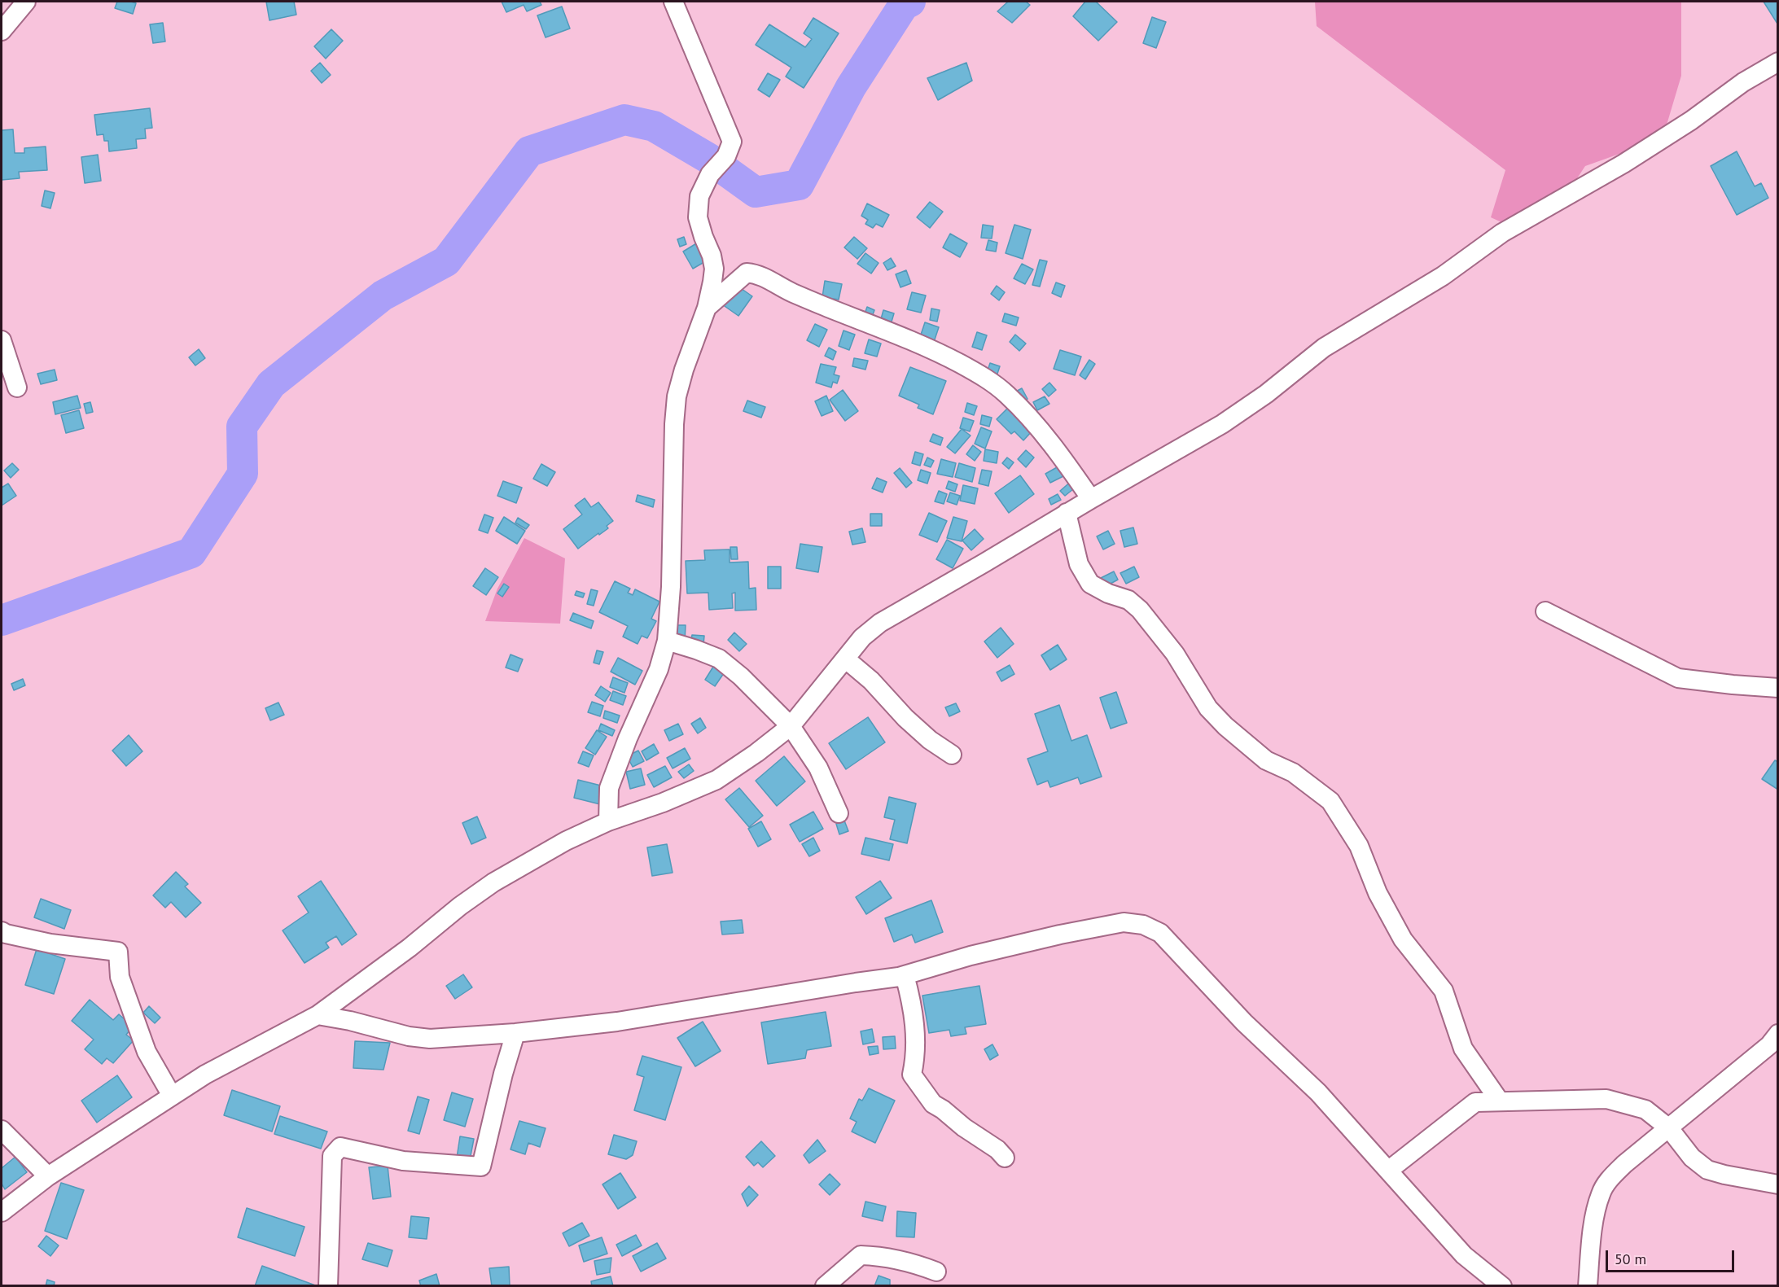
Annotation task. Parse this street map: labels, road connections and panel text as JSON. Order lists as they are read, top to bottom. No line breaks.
{"scale_bar":"50 m"}
